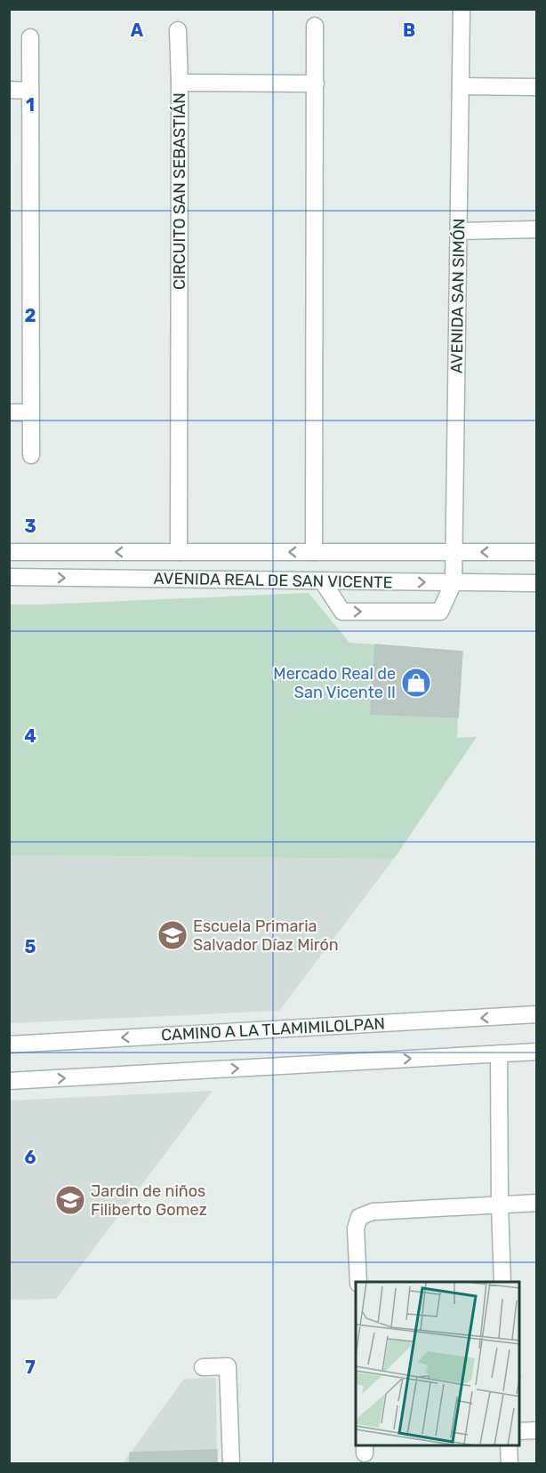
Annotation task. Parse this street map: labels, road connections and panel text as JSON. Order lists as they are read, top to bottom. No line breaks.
{"streets":{"street":["CIRCUITO SAN SEBASTIÁN","AVENIDA SAN SIMÓN","AVENIDA REAL DE SAN VICENTE","CAMINO A LA TLAMIMILOLPAN"]},"crossings":[["CIRCUITO SAN SEBASTIÁN","AVENIDA REAL DE SAN VICENTE"],["AVENIDA SAN SIMÓN","AVENIDA REAL DE SAN VICENTE"]],"places":{"shop":["Mercado Real de San Vicente II"],"school or university":["Escuela Primaria Salvador Díaz Mirón","Jardin de niños Filiberto Gomez"]},"grid":{"columns":["A","B"],"rows":["1","2","3","4","5","6","7"]}}
